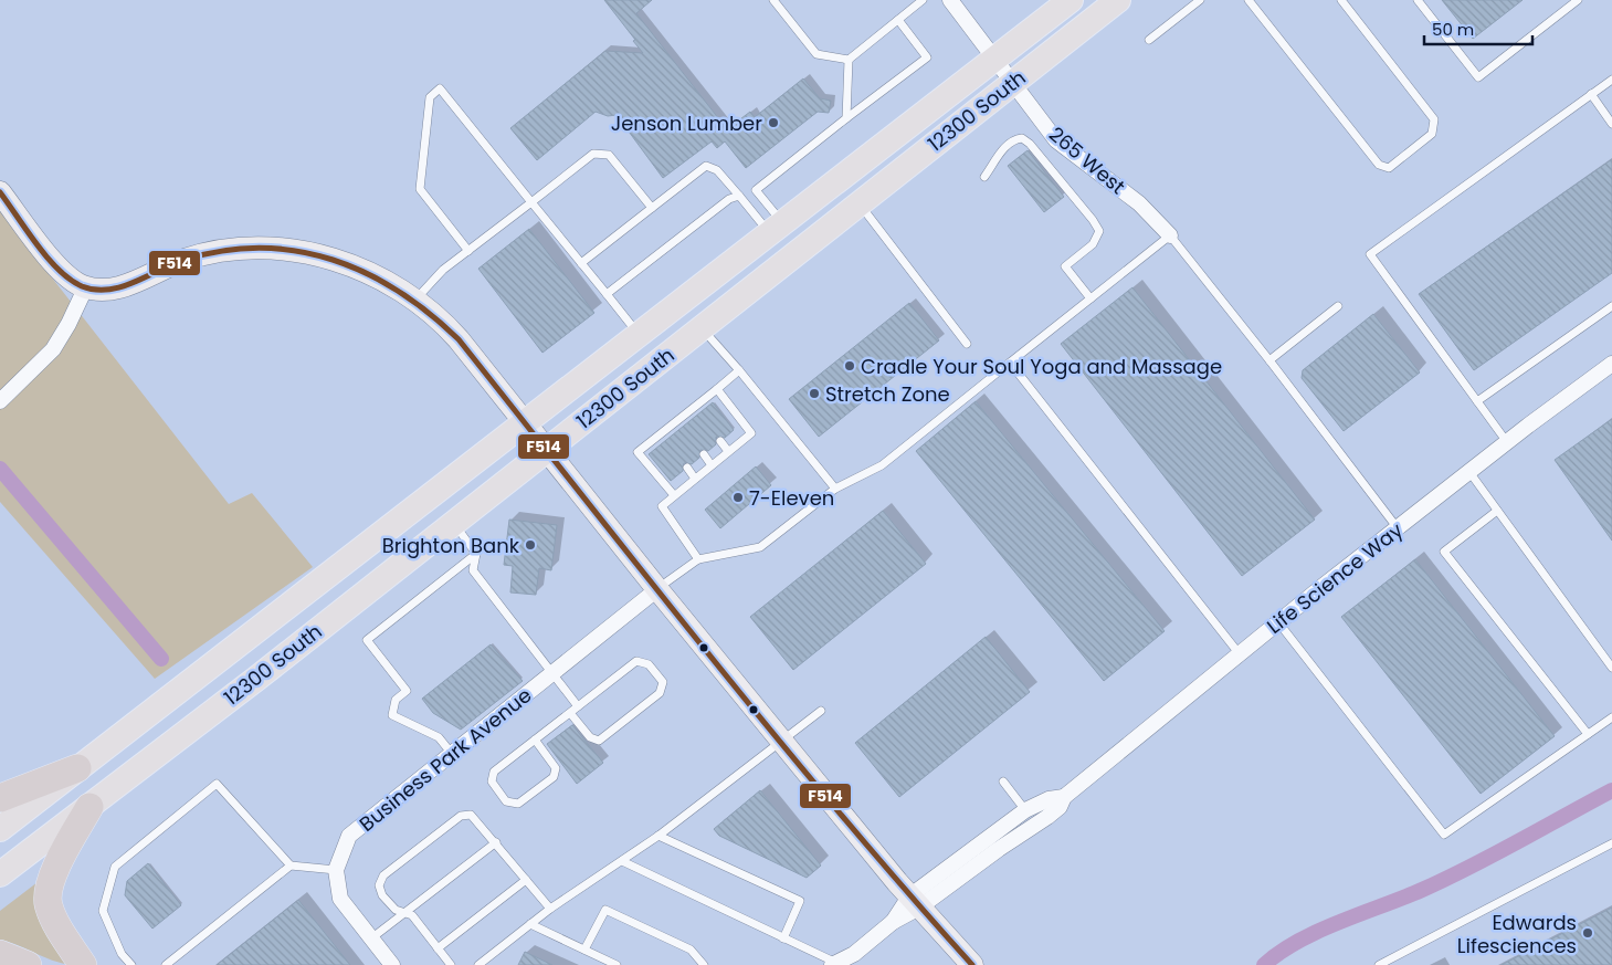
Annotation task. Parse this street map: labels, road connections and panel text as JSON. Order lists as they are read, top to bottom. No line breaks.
{"streets":{"main road":["12300 South"],"street":["265 West","Life Science Way","Business Park Avenue"]},"crossings":[["12300 South","265 West"]],"places":["Jenson Lumber","Cradle Your Soul Yoga and Massage","Stretch Zone","7-Eleven","Brighton Bank","Edwards Lifesciences"],"lines":["transit line F514"],"scale_bar":"50 m"}
